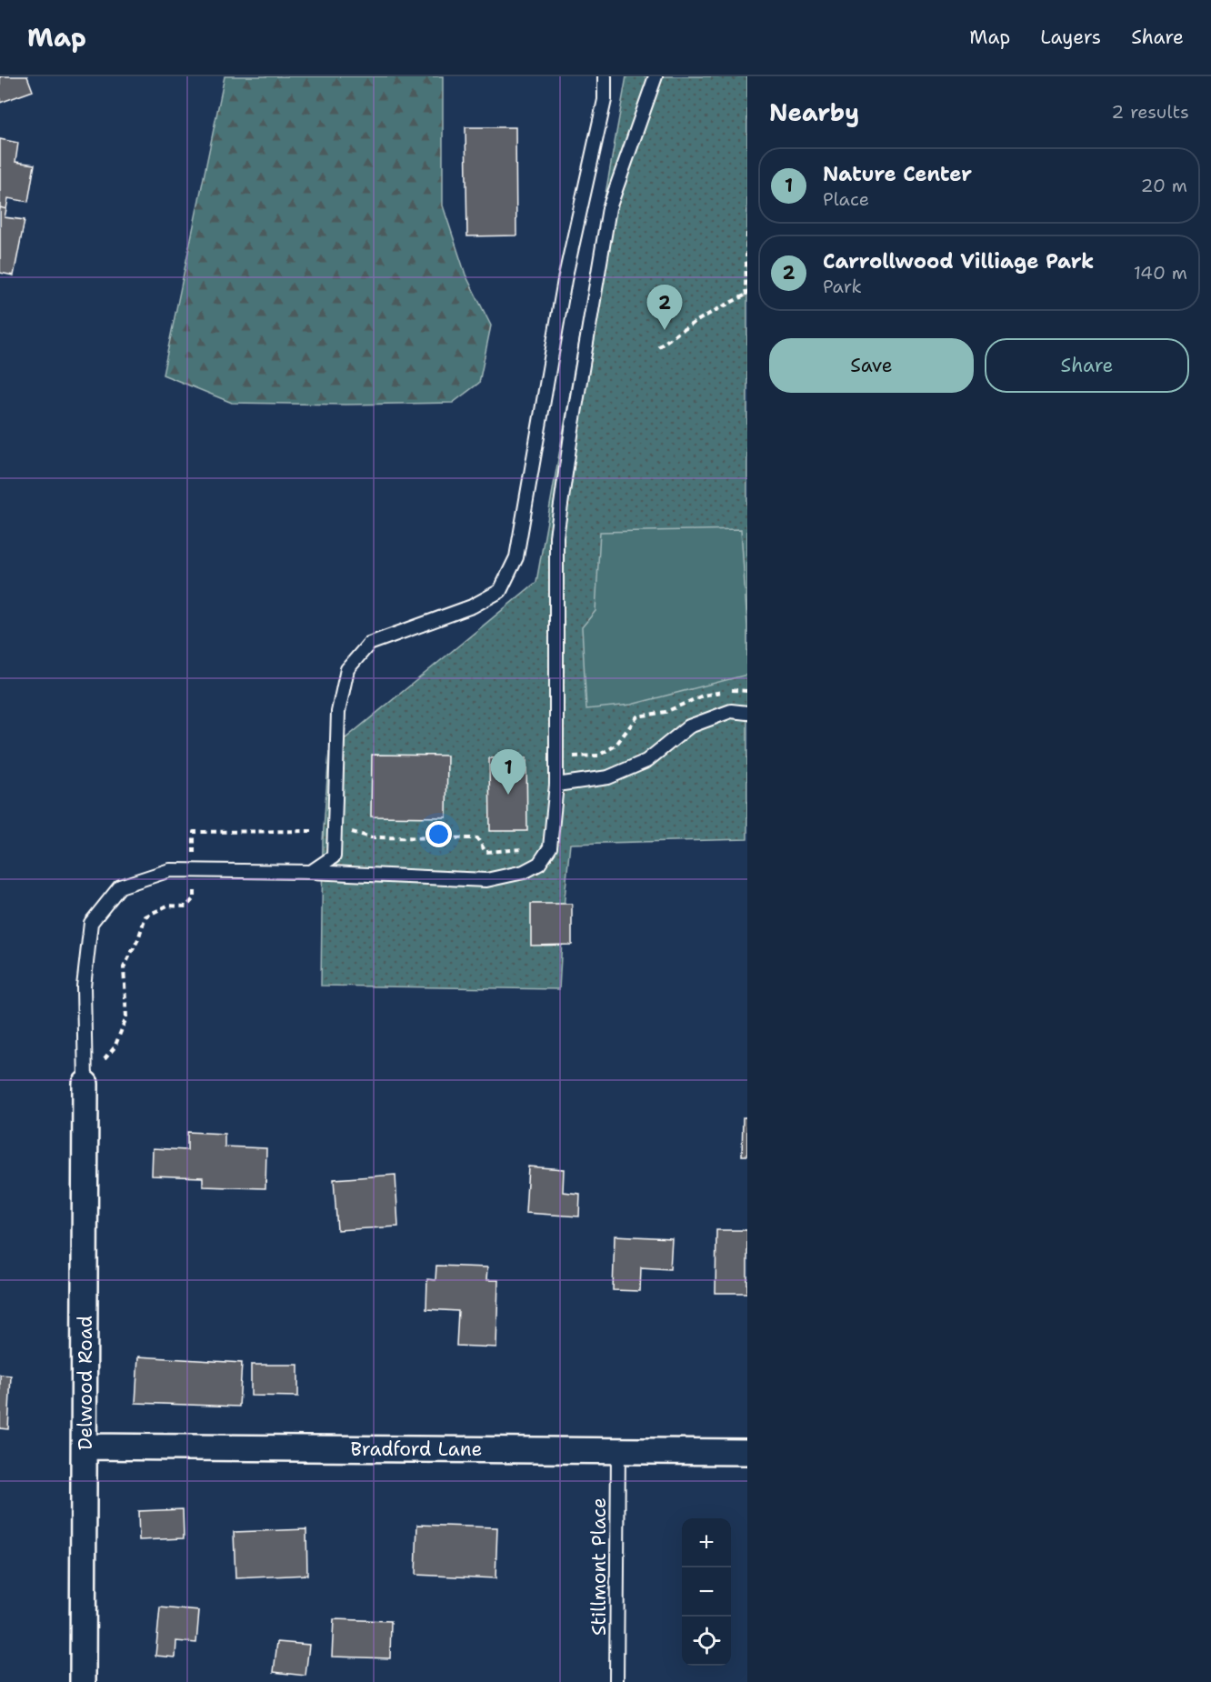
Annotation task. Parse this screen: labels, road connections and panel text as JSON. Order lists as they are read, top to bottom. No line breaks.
{"streets":{"street":["Delwood Road","Bradford Lane"],"lane":["Stillmont Place"]},"crossings":[["Delwood Road","Bradford Lane"],["Bradford Lane","Stillmont Place"]],"page":{"header":"Map","nav":["Map","Layers","Share"],"heading":["Nearby","2 results"],"list":[{"mark":"1","name":"Nature Center","note":"Place","value":"20 m"},{"mark":"2","name":"Carrollwood Villiage Park","note":"Park","value":"140 m"}],"pins":["2","1"],"buttons":["Save","Share"],"map_buttons":["+","−"]}}
